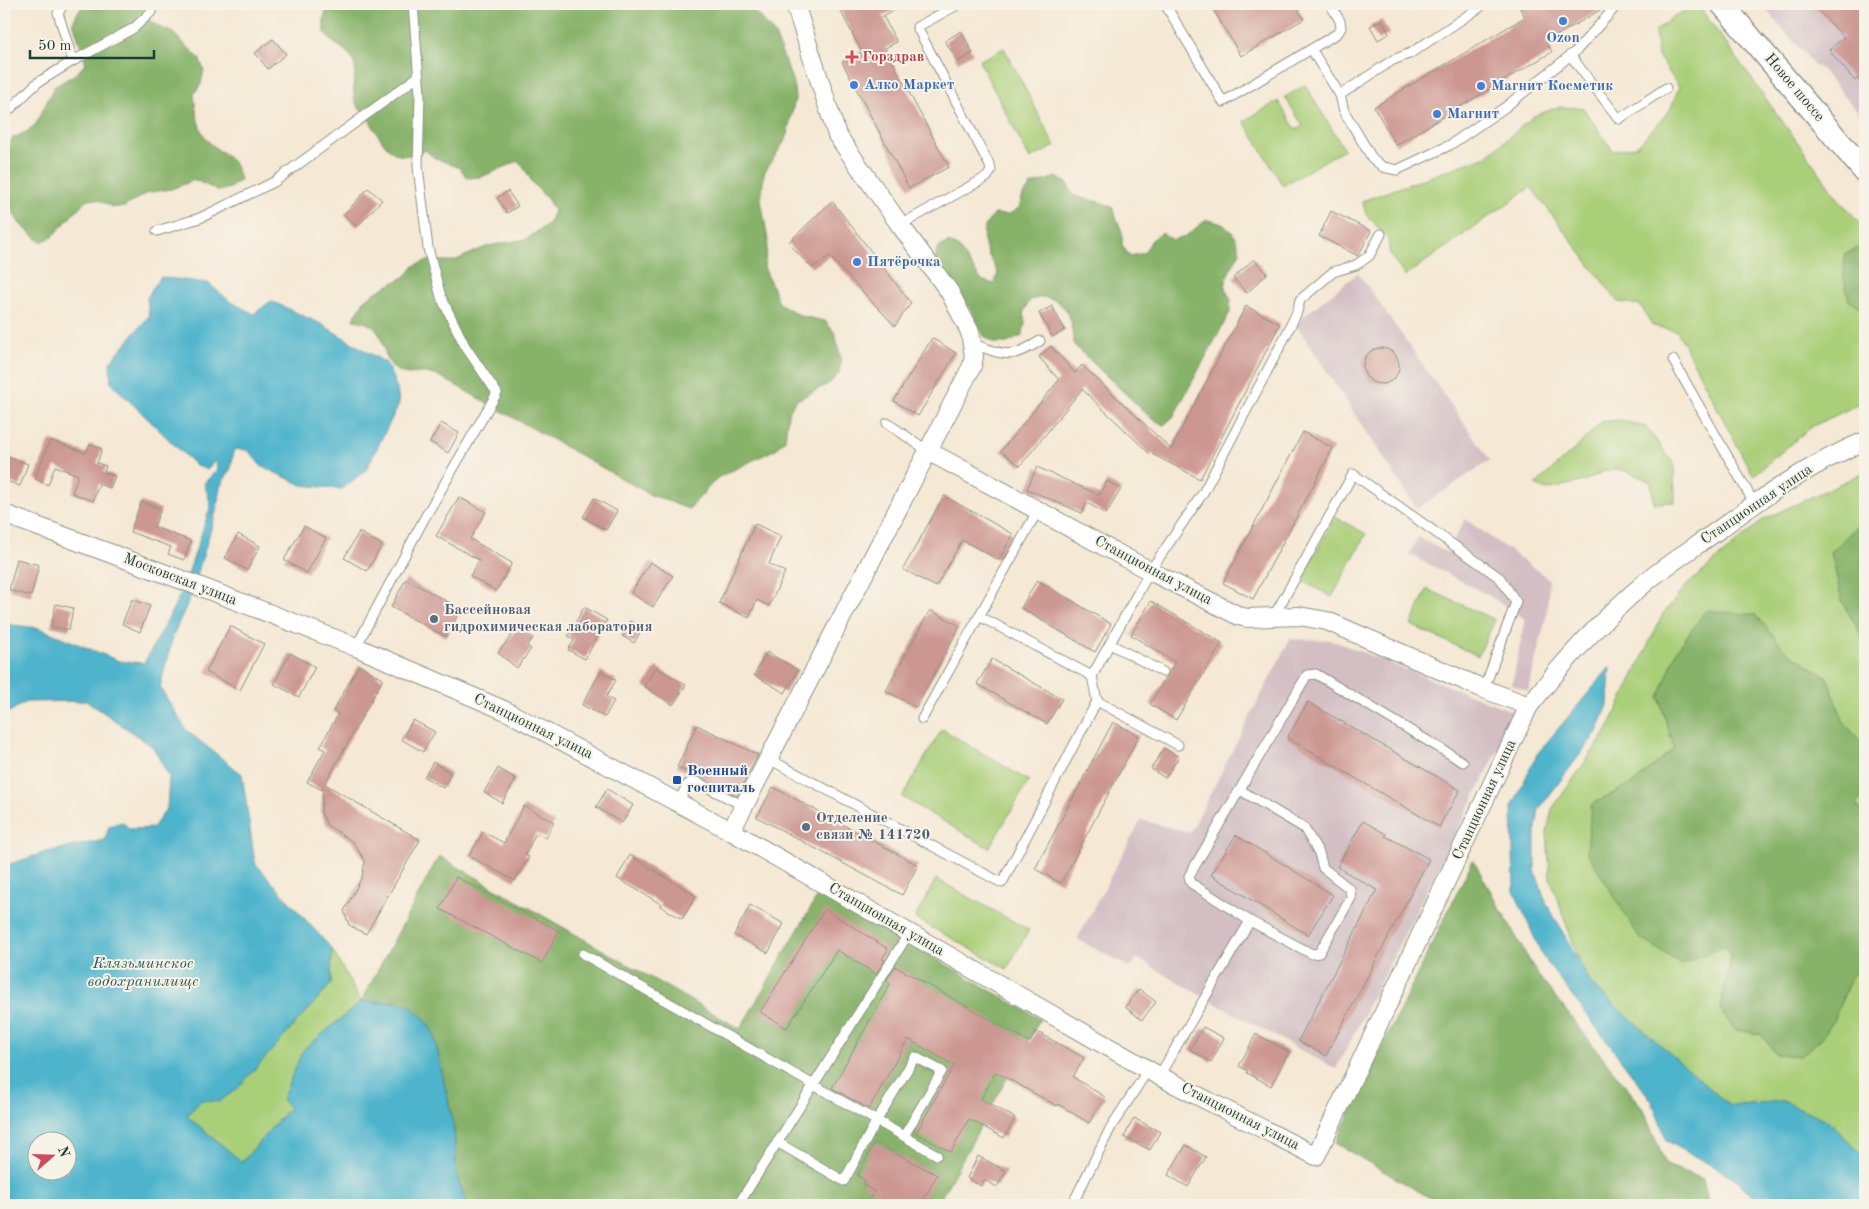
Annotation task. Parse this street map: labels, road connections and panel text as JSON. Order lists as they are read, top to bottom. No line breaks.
{"streets":{"street":["Новое шоссе","Станционная улица","Московская улица"]},"crossings":[["Станционная улица","Московская улица"]],"water":["Клязьминское водохранилище"],"places":{"other":["Ozon","Алко Маркет","Магнит Косметик","Магнит","Пятёрочка","Бассейновая гидрохимическая лаборатория","Отделение связи № 141720"],"health":["Горздрав"],"transit":["Военный госпиталь"]},"scale_bar":"50 m","north":"right"}
